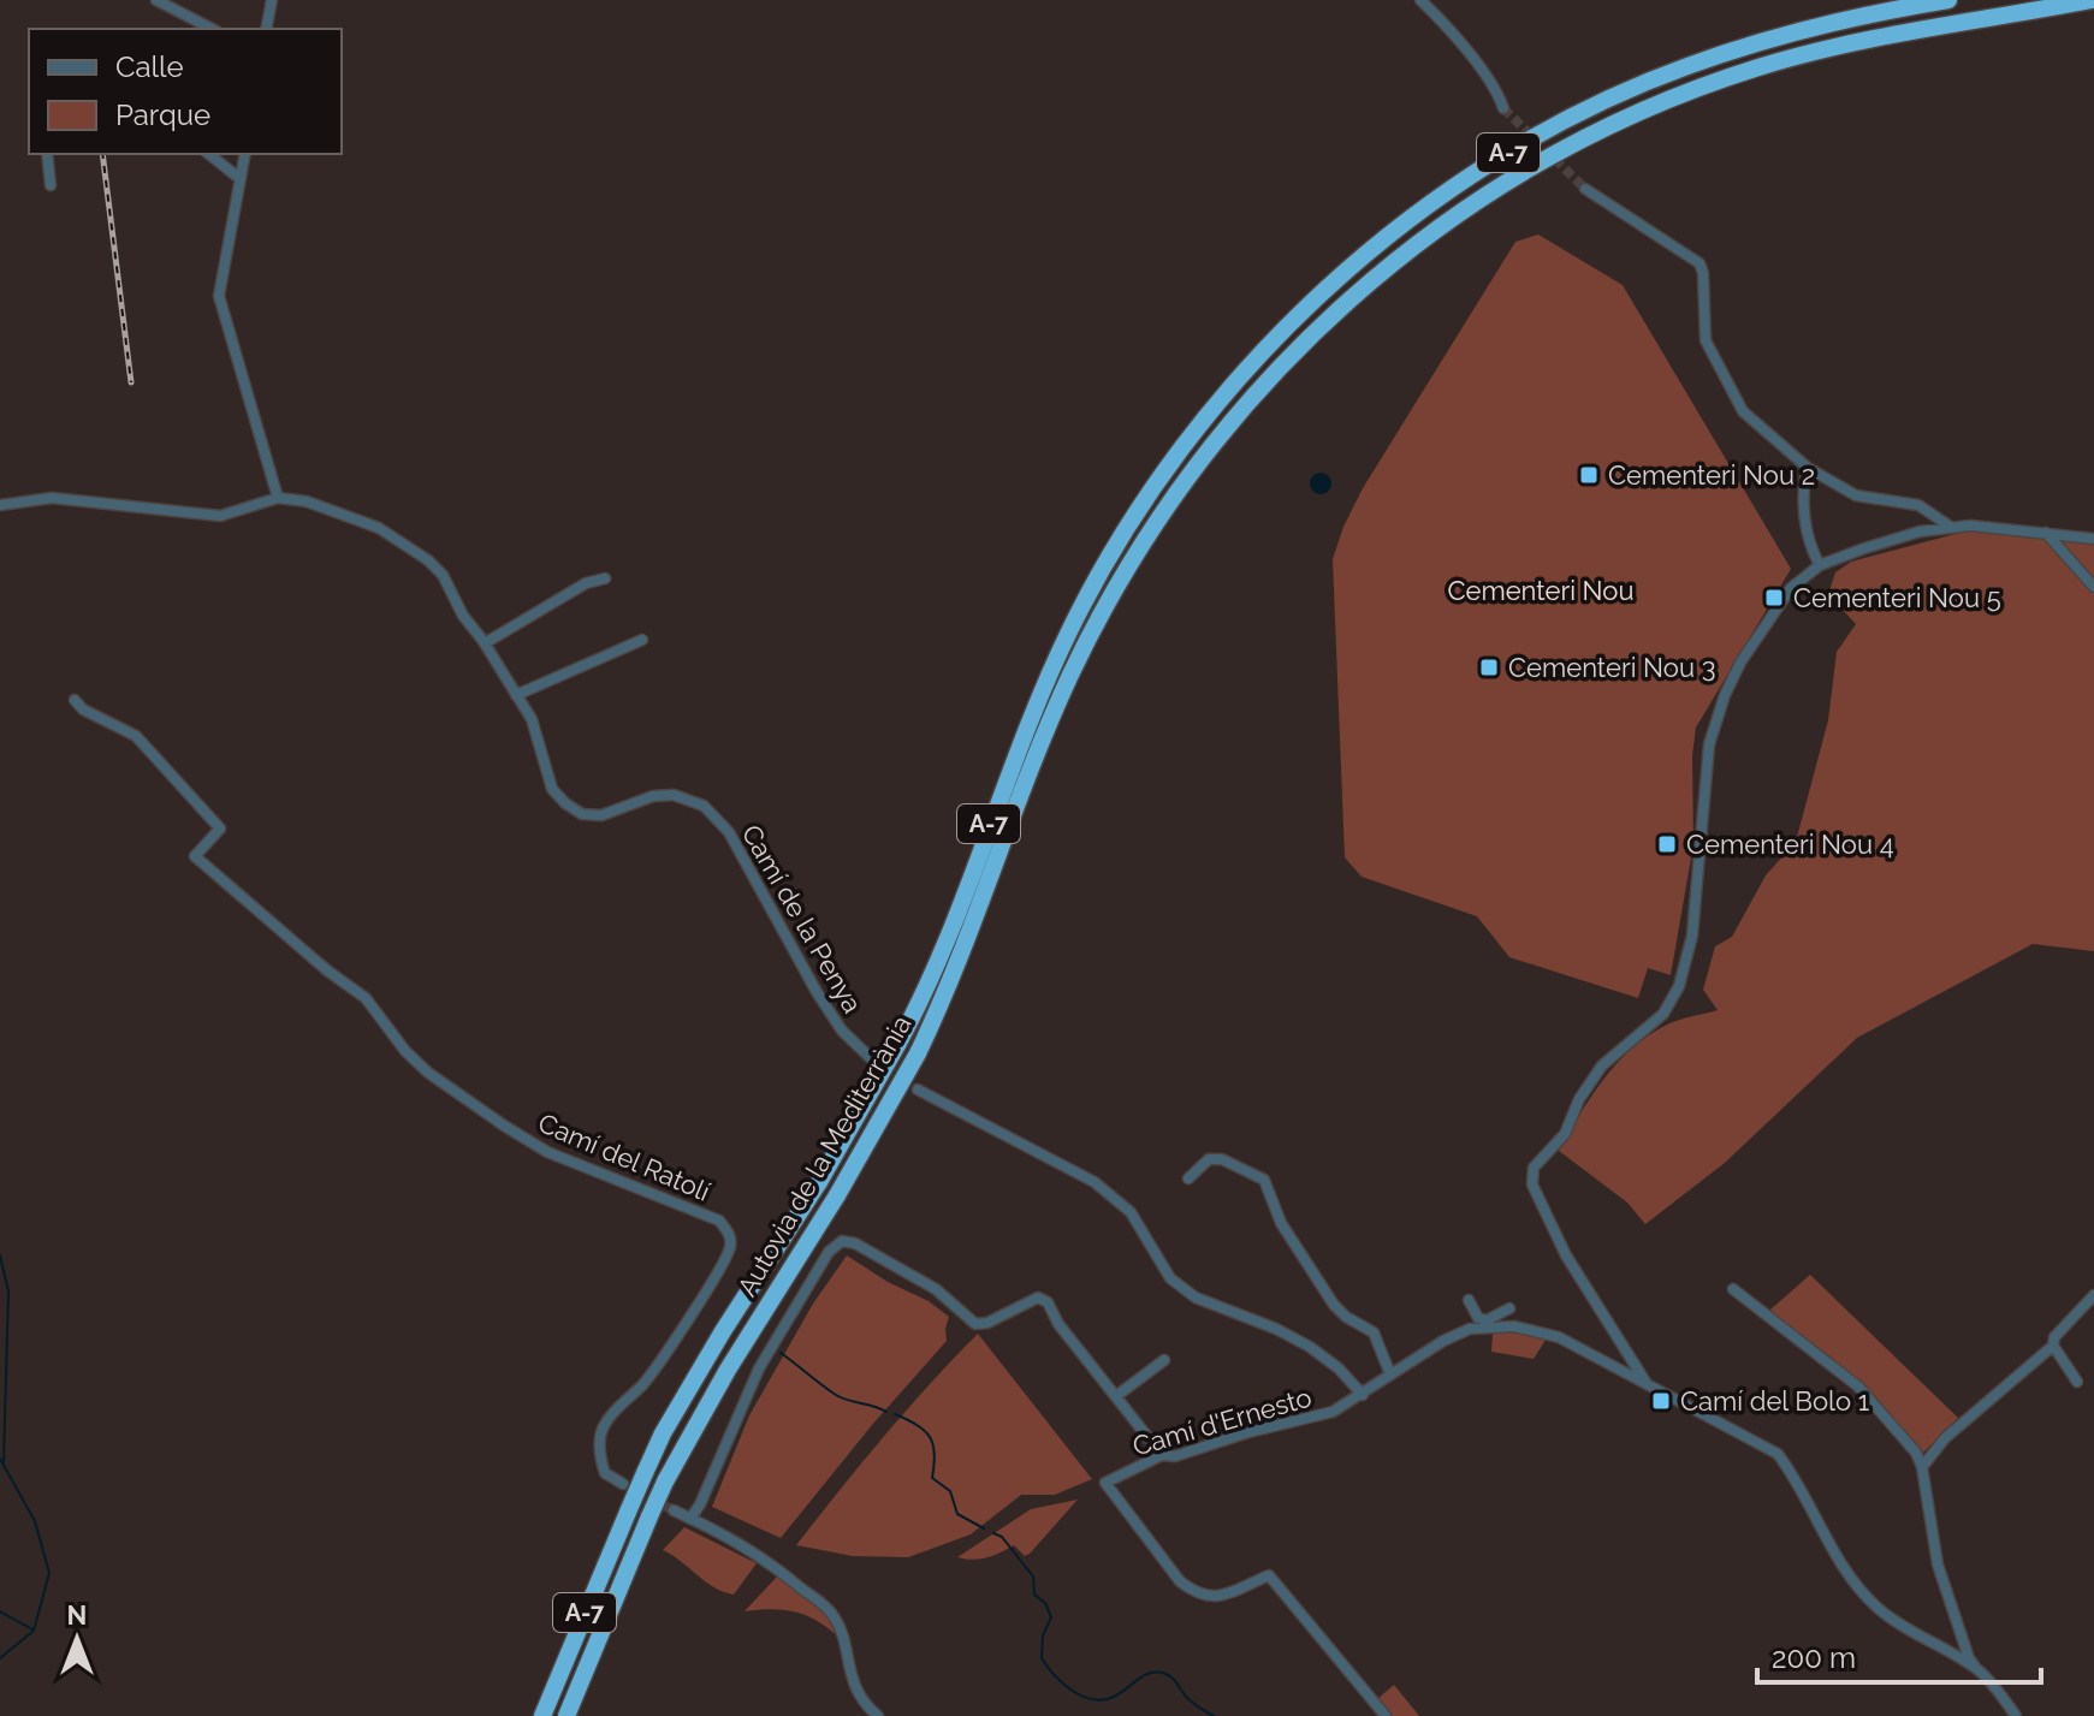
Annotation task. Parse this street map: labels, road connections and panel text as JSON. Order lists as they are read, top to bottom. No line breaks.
{"streets":{"highway":["A-7","Autovia de la Mediterrània"],"street":["Camí de la Penya","Camí del Ratolí","Camí d'Ernesto"]},"parks":["Cementeri Nou"],"places":{"transit":["Cementeri Nou 2","Cementeri Nou 5","Cementeri Nou 3","Cementeri Nou 4","Camí del Bolo 1"]},"legend":["Calle","Parque"],"scale_bar":"200 m","north":"top"}
